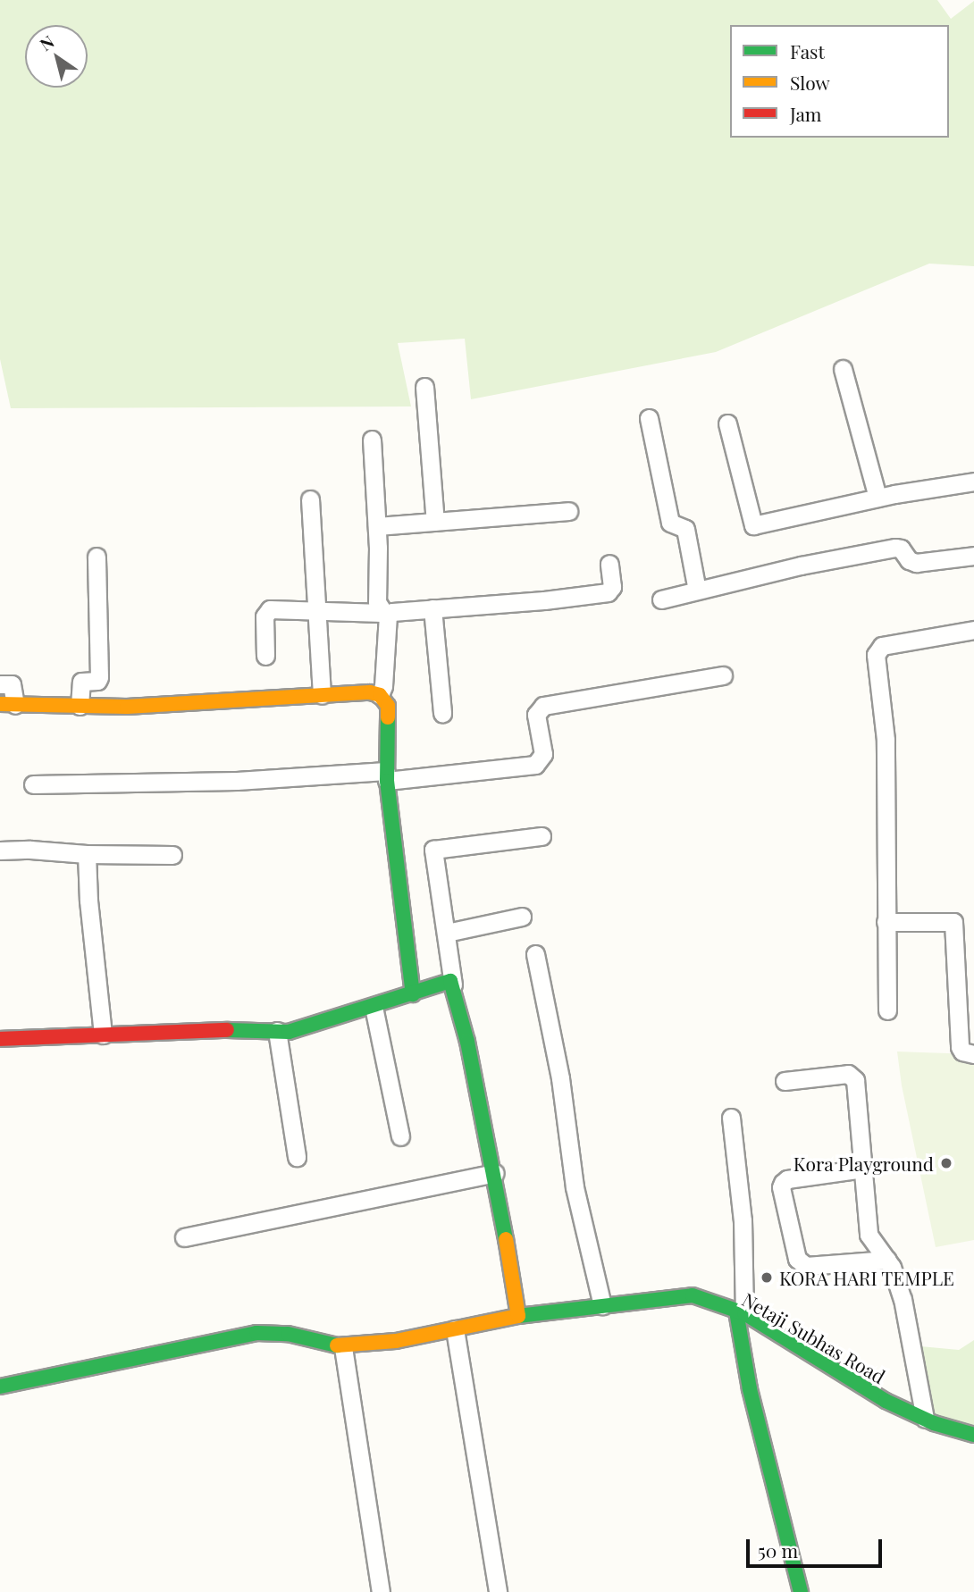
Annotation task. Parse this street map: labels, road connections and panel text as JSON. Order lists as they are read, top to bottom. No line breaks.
{"streets":{"street":["Netaji Subhas Road"]},"places":["Kora Playground","KORA HARI TEMPLE"],"legend":["Fast","Slow","Jam"],"scale_bar":"50 m","north":"top left"}
